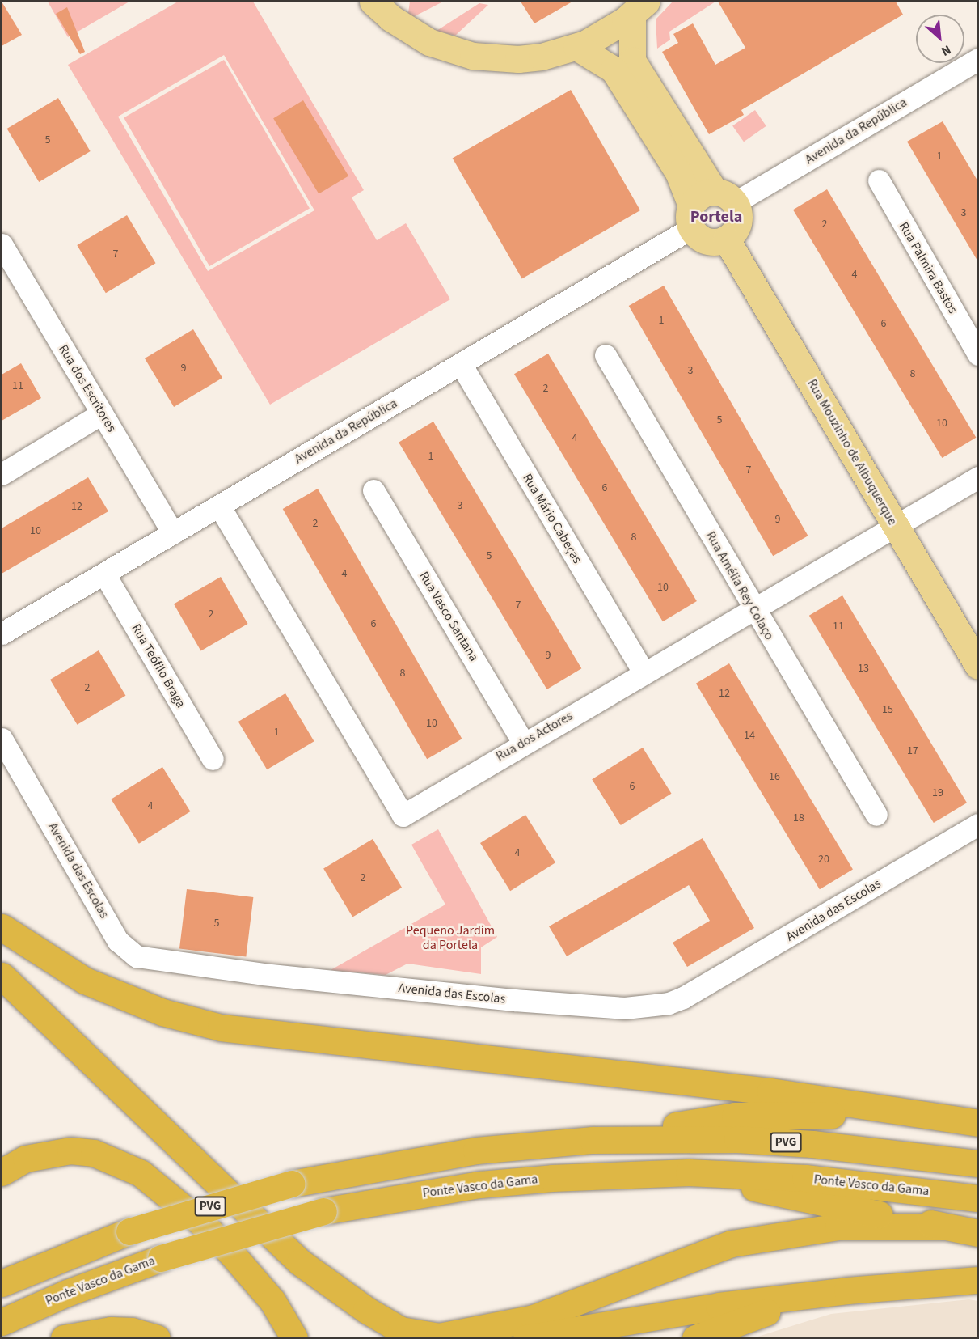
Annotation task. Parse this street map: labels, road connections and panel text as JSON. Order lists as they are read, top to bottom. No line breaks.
{"streets":{"highway":["PVG","Ponte Vasco da Gama"],"main road":["Rua Mouzinho de Albuquerque"],"street":["Avenida da República","Rua Palmira Bastos","Rua dos Escritores","Rua Mário Cabeças","Rua Amélia Rey Colaço","Rua Vasco Santana","Rua Teófilo Braga","Rua dos Actores","Avenida das Escolas"]},"crossings":[["Avenida da República","Rua dos Escritores"],["Avenida da República","Rua Mouzinho de Albuquerque"],["Avenida da República","Rua Mário Cabeças"],["Avenida da República","Rua Teófilo Braga"],["Avenida da República","Rua dos Actores"],["Rua Mouzinho de Albuquerque","Rua dos Actores"],["Rua Mário Cabeças","Rua dos Actores"],["Rua Amélia Rey Colaço","Rua dos Actores"],["Rua Vasco Santana","Rua dos Actores"]],"districts":["Portela"],"parks":["Pequeno Jardim da Portela"],"house_numbers":["5","1","3","2","7","4","1","6","9","3","8","11","2","5","10","4","1","7","6","3","12","9","2","10","8","5","4","10","7","2","6","11","9","13","8","2","12","15","10","1","14","17","16","6","19","4","18","4","20","2","5"],"north":"bottom right"}
